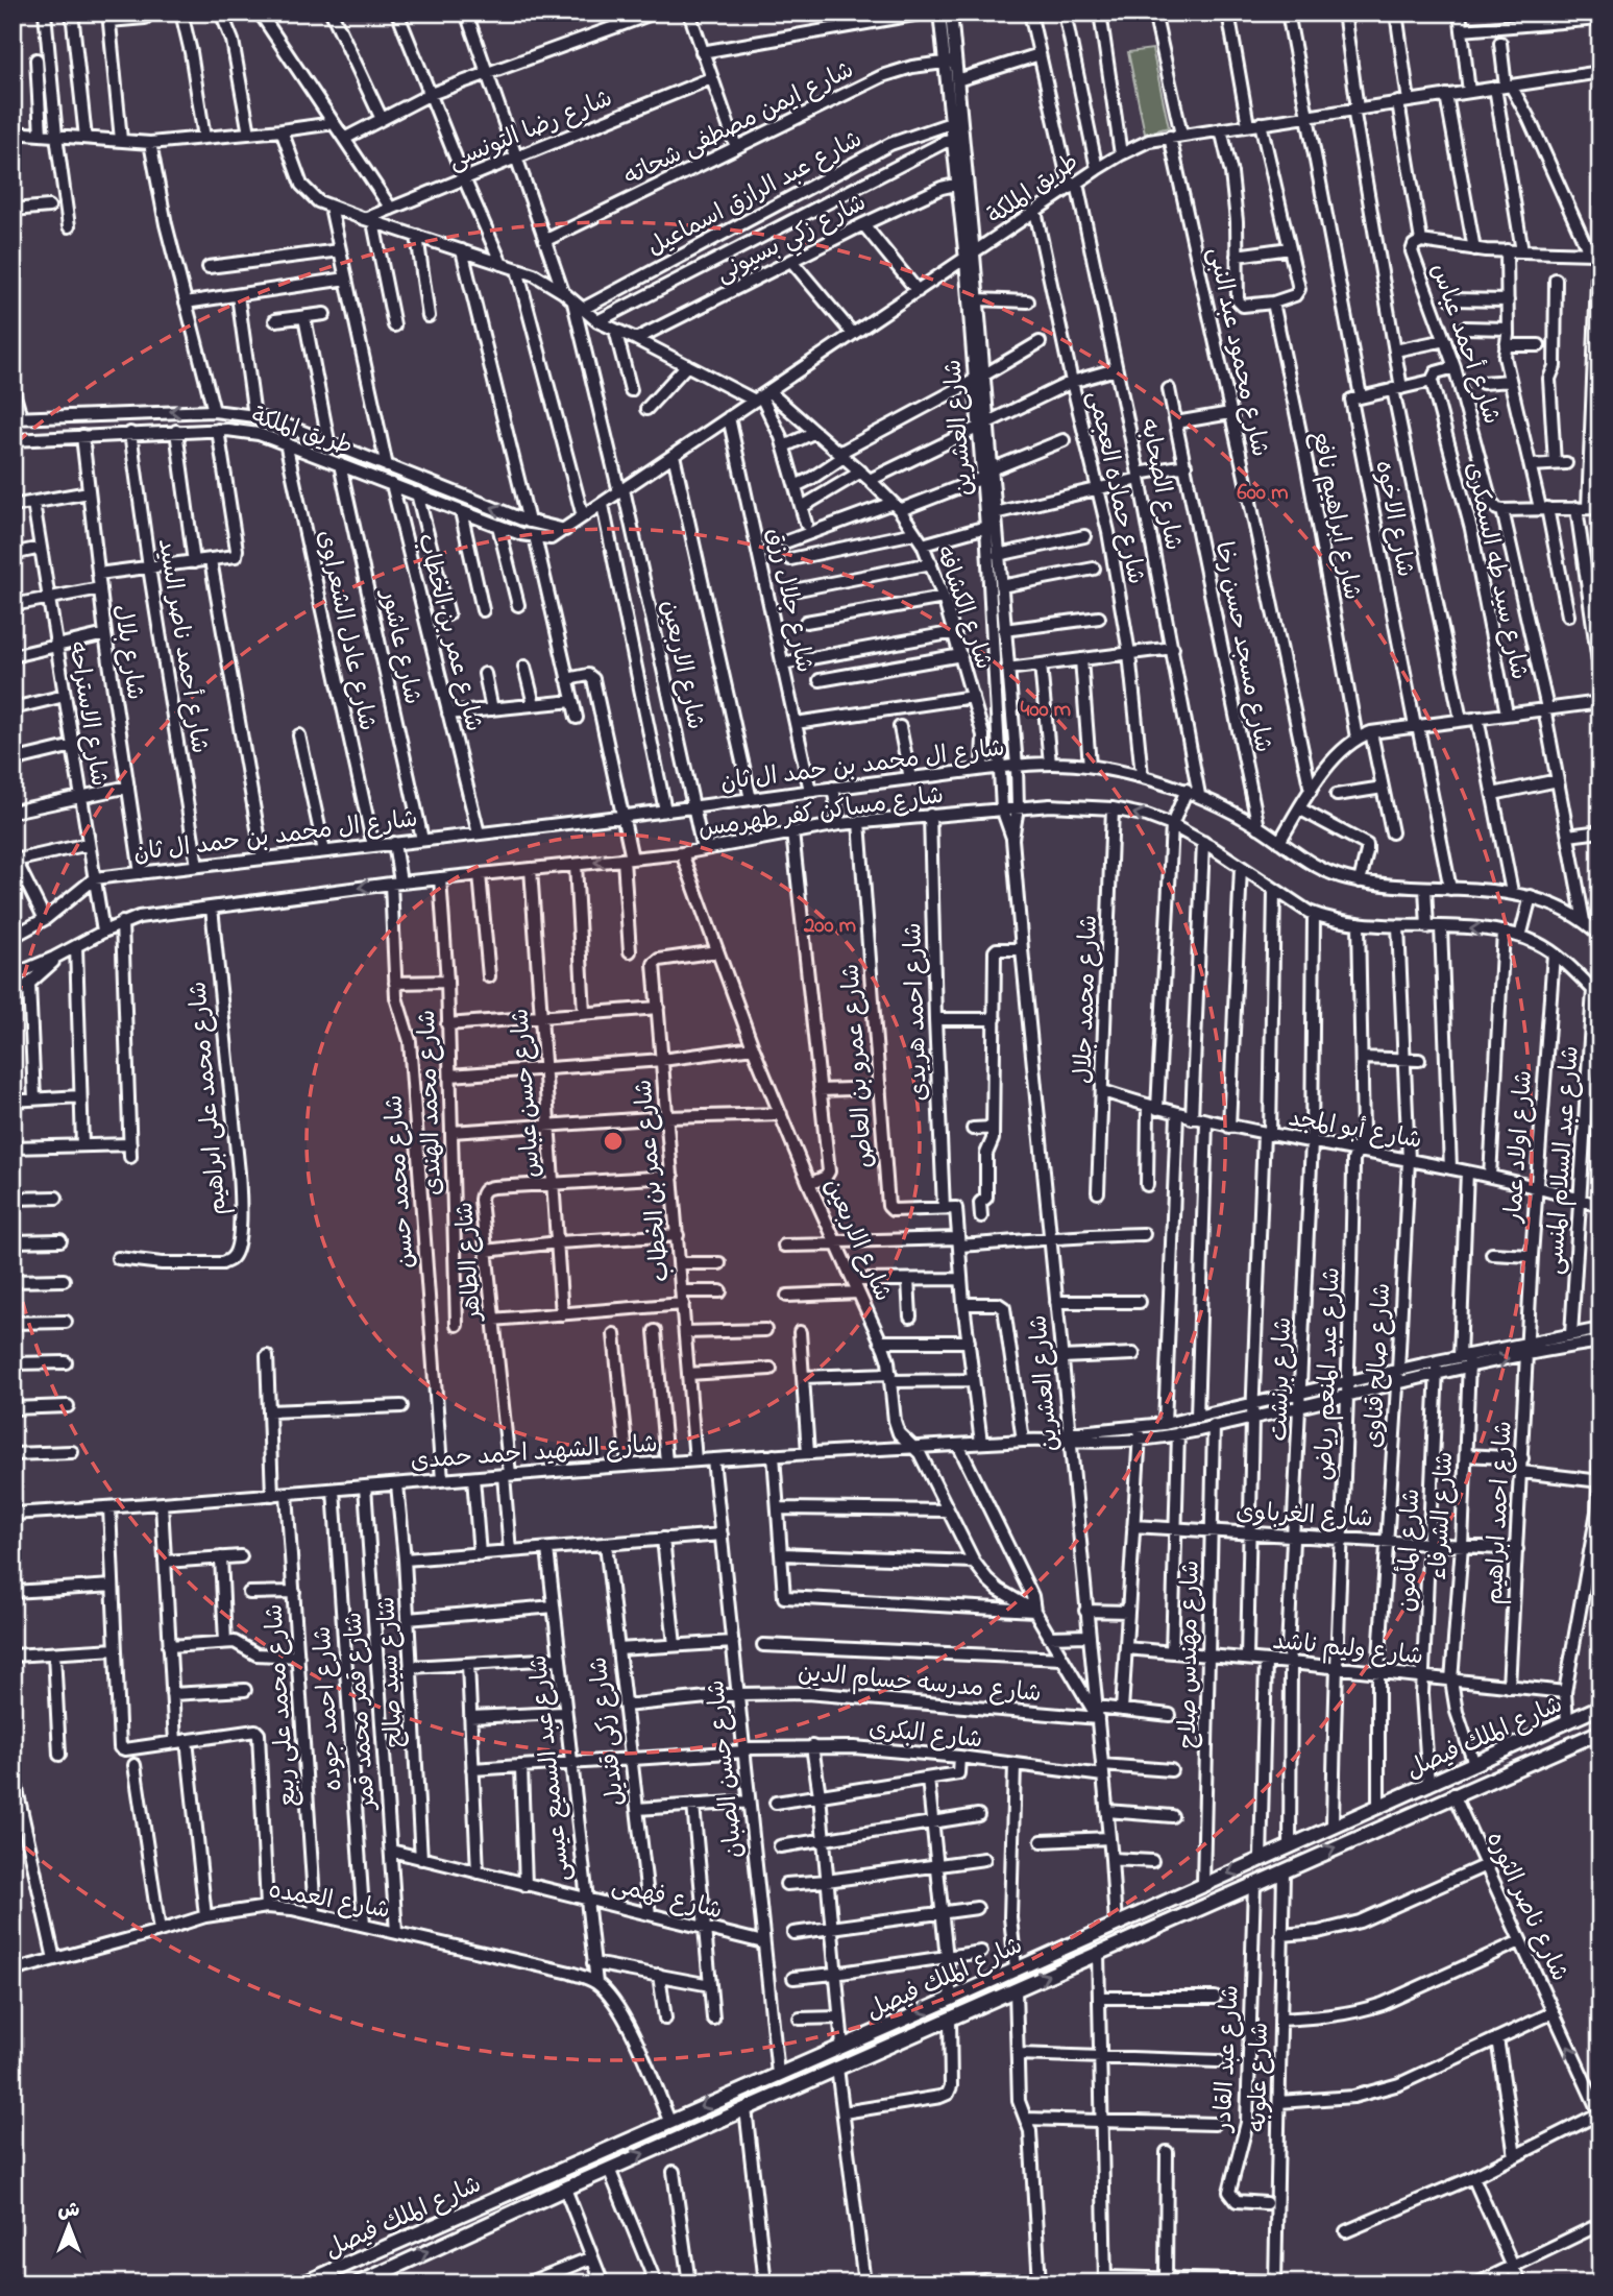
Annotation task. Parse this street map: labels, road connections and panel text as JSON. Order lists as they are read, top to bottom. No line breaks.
{"streets":{"main road":["شارع الملك فيصل"],"street":["شارع ايمن مصطفى شحاته","شارع رضا التونسى","طريق الملكة","شارع عبد الرازق اسماعيل","شارع زكي بسيونى","شارع أحمد عباس","شارع محمود عبد النبى","شارع العشرين","شارع الصحابه","شارع حماده العجمى","شارع ابراهيم نافع","شارع الاخوه","شارع سيد طه السمكرى","شارع جلال رزق","شارع الكشافه","شارع عادل الشعراوى","شارع عمر بن الخطاب","شارع أحمد ناصر السيد","شارع عاشور","شارع مسجد حسن رخا","شارع بلال","شارع الاربعين","شارع الاستراحه","شارع ال محمد بن حمد ال ثان","شارع مساكن كفر طهرمس","شارع محمد جلال","شارع احمد هريدى","شارع عمرو بن العاص","شارع حسن عباس","شارع محمد على ابراهيم","شارع محمد الهندى","شارع أبو المجد","شارع اولاد عمار","شارع عبد السلام المنسى","شارع محمد حسن","شارع الطاهر","شارع صالح قناوى","شارع عبد المنعم رياض","شارع برنشت","شارع الشهيد احمد حمدى","شارع احمد ابراهيم","شارع الغرباوى","شارع الشرفاء","شارع المأمون","شارع وليم ناشد","شارع مهندس صلاح","شارع سيد صالح","شارع مدرسه حسام الدين","شارع محمد على ربيع","شارع احمد جوده","شارع قمر محمد قمر","شارع زكى قنديل","شارع البكرى","شارع عبد السميع عيسى","شارع حسن الصبان","شارع فهمى","شارع العمده","شارع ناصر الثوره","شارع عبد القادر","شارع علوبه"]},"crossings":[["شارع ايمن مصطفى شحاته","شارع العشرين"],["طريق الملكة","شارع أحمد عباس"],["طريق الملكة","شارع محمود عبد النبى"],["طريق الملكة","شارع العشرين"],["طريق الملكة","شارع الصحابه"],["طريق الملكة","شارع حماده العجمى"],["طريق الملكة","شارع جلال رزق"],["طريق الملكة","شارع الكشافه"],["طريق الملكة","شارع عادل الشعراوى"],["طريق الملكة","شارع عمر بن الخطاب"],["طريق الملكة","شارع أحمد ناصر السيد"],["طريق الملكة","شارع عاشور"],["طريق الملكة","شارع بلال"],["طريق الملكة","شارع الاربعين"],["شارع عبد الرازق اسماعيل","شارع العشرين"],["شارع عبد الرازق اسماعيل","شارع الكشافه"],["شارع عبد الرازق اسماعيل","شارع الاربعين"],["شارع زكي بسيونى","شارع العشرين"],["شارع زكي بسيونى","شارع الكشافه"],["شارع أحمد عباس","شارع ال محمد بن حمد ال ثان"],["شارع العشرين","شارع ال محمد بن حمد ال ثان"],["شارع العشرين","شارع مساكن كفر طهرمس"],["شارع العشرين","شارع الشهيد احمد حمدى"],["شارع العشرين","شارع مدرسه حسام الدين"],["شارع العشرين","شارع البكرى"],["شارع العشرين","شارع الملك فيصل"],["شارع الصحابه","شارع ال محمد بن حمد ال ثان"],["شارع حماده العجمى","شارع ال محمد بن حمد ال ثان"],["شارع جلال رزق","شارع ال محمد بن حمد ال ثان"],["شارع الكشافه","شارع الاربعين"],["شارع الكشافه","شارع ال محمد بن حمد ال ثان"],["شارع عادل الشعراوى","شارع ال محمد بن حمد ال ثان"],["شارع عمر بن الخطاب","شارع الاربعين"],["شارع عمر بن الخطاب","شارع ال محمد بن حمد ال ثان"],["شارع عمر بن الخطاب","شارع الطاهر"],["شارع عمر بن الخطاب","شارع الشهيد احمد حمدى"],["شارع أحمد ناصر السيد","شارع ال محمد بن حمد ال ثان"],["شارع عاشور","شارع ال محمد بن حمد ال ثان"],["شارع مسجد حسن رخا","شارع ال محمد بن حمد ال ثان"],["شارع بلال","شارع ال محمد بن حمد ال ثان"],["شارع الاربعين","شارع ال محمد بن حمد ال ثان"],["شارع الاربعين","شارع مساكن كفر طهرمس"],["شارع الاربعين","شارع الشهيد احمد حمدى"],["شارع الاستراحه","شارع ال محمد بن حمد ال ثان"],["شارع الاستراحه","شارع مساكن كفر طهرمس"],["شارع ال محمد بن حمد ال ثان","شارع محمد حسن"],["شارع مساكن كفر طهرمس","شارع محمد جلال"],["شارع مساكن كفر طهرمس","شارع احمد هريدى"],["شارع مساكن كفر طهرمس","شارع عمرو بن العاص"],["شارع مساكن كفر طهرمس","شارع حسن عباس"],["شارع مساكن كفر طهرمس","شارع محمد على ابراهيم"],["شارع مساكن كفر طهرمس","شارع محمد الهندى"],["شارع مساكن كفر طهرمس","شارع اولاد عمار"],["شارع مساكن كفر طهرمس","شارع عبد السلام المنسى"],["شارع مساكن كفر طهرمس","شارع محمد حسن"],["شارع مساكن كفر طهرمس","شارع صالح قناوى"],["شارع مساكن كفر طهرمس","شارع عبد المنعم رياض"],["شارع مساكن كفر طهرمس","شارع برنشت"],["شارع محمد جلال","شارع أبو المجد"],["شارع احمد هريدى","شارع عمرو بن العاص"],["شارع حسن عباس","شارع الطاهر"],["شارع أبو المجد","شارع اولاد عمار"],["شارع أبو المجد","شارع عبد السلام المنسى"],["شارع أبو المجد","شارع صالح قناوى"],["شارع أبو المجد","شارع عبد المنعم رياض"],["شارع أبو المجد","شارع برنشت"],["شارع أبو المجد","شارع الشرفاء"],["شارع اولاد عمار","شارع الشهيد احمد حمدى"],["شارع اولاد عمار","شارع احمد ابراهيم"],["شارع عبد السلام المنسى","شارع الشهيد احمد حمدى"],["شارع محمد حسن","شارع الشهيد احمد حمدى"],["شارع الطاهر","شارع الشهيد احمد حمدى"],["شارع صالح قناوى","شارع الشهيد احمد حمدى"],["شارع صالح قناوى","شارع الغرباوى"],["شارع صالح قناوى","شارع وليم ناشد"],["شارع صالح قناوى","شارع الملك فيصل"],["شارع عبد المنعم رياض","شارع الشهيد احمد حمدى"],["شارع عبد المنعم رياض","شارع الغرباوى"],["شارع عبد المنعم رياض","شارع وليم ناشد"],["شارع عبد المنعم رياض","شارع الملك فيصل"],["شارع برنشت","شارع الشهيد احمد حمدى"],["شارع برنشت","شارع الغرباوى"],["شارع برنشت","شارع وليم ناشد"],["شارع برنشت","شارع الملك فيصل"],["شارع الشهيد احمد حمدى","شارع احمد ابراهيم"],["شارع الشهيد احمد حمدى","شارع الشرفاء"],["شارع الشهيد احمد حمدى","شارع المأمون"],["شارع الشهيد احمد حمدى","شارع مهندس صلاح"],["شارع الشهيد احمد حمدى","شارع سيد صالح"],["شارع الشهيد احمد حمدى","شارع محمد على ربيع"],["شارع الشهيد احمد حمدى","شارع احمد جوده"],["شارع الشهيد احمد حمدى","شارع قمر محمد قمر"],["شارع الشهيد احمد حمدى","شارع حسن الصبان"],["شارع احمد ابراهيم","شارع الغرباوى"],["شارع احمد ابراهيم","شارع وليم ناشد"],["شارع الغرباوى","شارع الشرفاء"],["شارع الغرباوى","شارع المأمون"],["شارع الغرباوى","شارع مهندس صلاح"],["شارع الشرفاء","شارع وليم ناشد"],["شارع الشرفاء","شارع الملك فيصل"],["شارع المأمون","شارع وليم ناشد"],["شارع المأمون","شارع الملك فيصل"],["شارع وليم ناشد","شارع مهندس صلاح"],["شارع مهندس صلاح","شارع الملك فيصل"],["شارع سيد صالح","شارع فهمى"],["شارع مدرسه حسام الدين","شارع زكى قنديل"],["شارع مدرسه حسام الدين","شارع حسن الصبان"],["شارع محمد على ربيع","شارع العمده"],["شارع احمد جوده","شارع العمده"],["شارع قمر محمد قمر","شارع فهمى"],["شارع قمر محمد قمر","شارع العمده"],["شارع زكى قنديل","شارع البكرى"],["شارع زكى قنديل","شارع فهمى"],["شارع البكرى","شارع عبد السميع عيسى"],["شارع البكرى","شارع حسن الصبان"],["شارع الملك فيصل","شارع حسن الصبان"],["شارع الملك فيصل","شارع ناصر الثوره"],["شارع الملك فيصل","شارع عبد القادر"],["شارع الملك فيصل","شارع علوبه"],["شارع عبد السميع عيسى","شارع فهمى"],["شارع عبد السميع عيسى","شارع العمده"],["شارع حسن الصبان","شارع فهمى"]],"north":"top","rings":["600 m","400 m","200 m"]}
